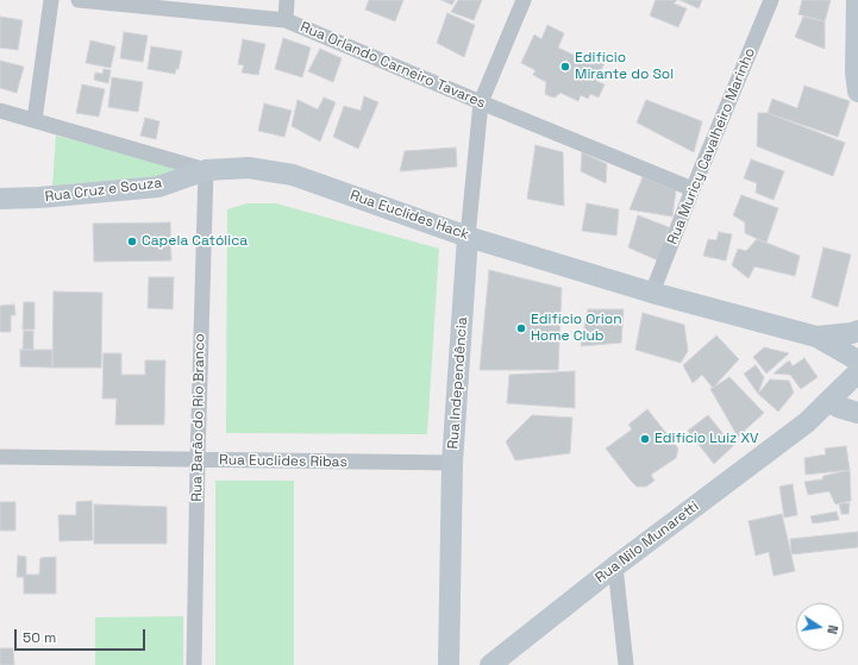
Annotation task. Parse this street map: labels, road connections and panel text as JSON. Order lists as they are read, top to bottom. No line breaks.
{"streets":{"street":["Rua Orlando Carneiro Tavares","Rua Muricy Cavalheiro Marinho","Rua Cruz e Souza","Rua Euclides Hack","Rua Independência","Rua Barão do Rio Branco","Rua Euclides Ribas","Rua Nilo Munaretti"]},"crossings":[["Rua Orlando Carneiro Tavares","Rua Muricy Cavalheiro Marinho"],["Rua Orlando Carneiro Tavares","Rua Independência"],["Rua Muricy Cavalheiro Marinho","Rua Euclides Hack"],["Rua Cruz e Souza","Rua Euclides Hack"],["Rua Cruz e Souza","Rua Barão do Rio Branco"],["Rua Euclides Hack","Rua Independência"],["Rua Euclides Hack","Rua Barão do Rio Branco"],["Rua Independência","Rua Euclides Ribas"],["Rua Barão do Rio Branco","Rua Euclides Ribas"]],"places":["Edifício Mirante do Sol","Capela Católica","Edifício Orion Home Club","Edifício Luiz XV"],"scale_bar":"50 m","north":"right"}
